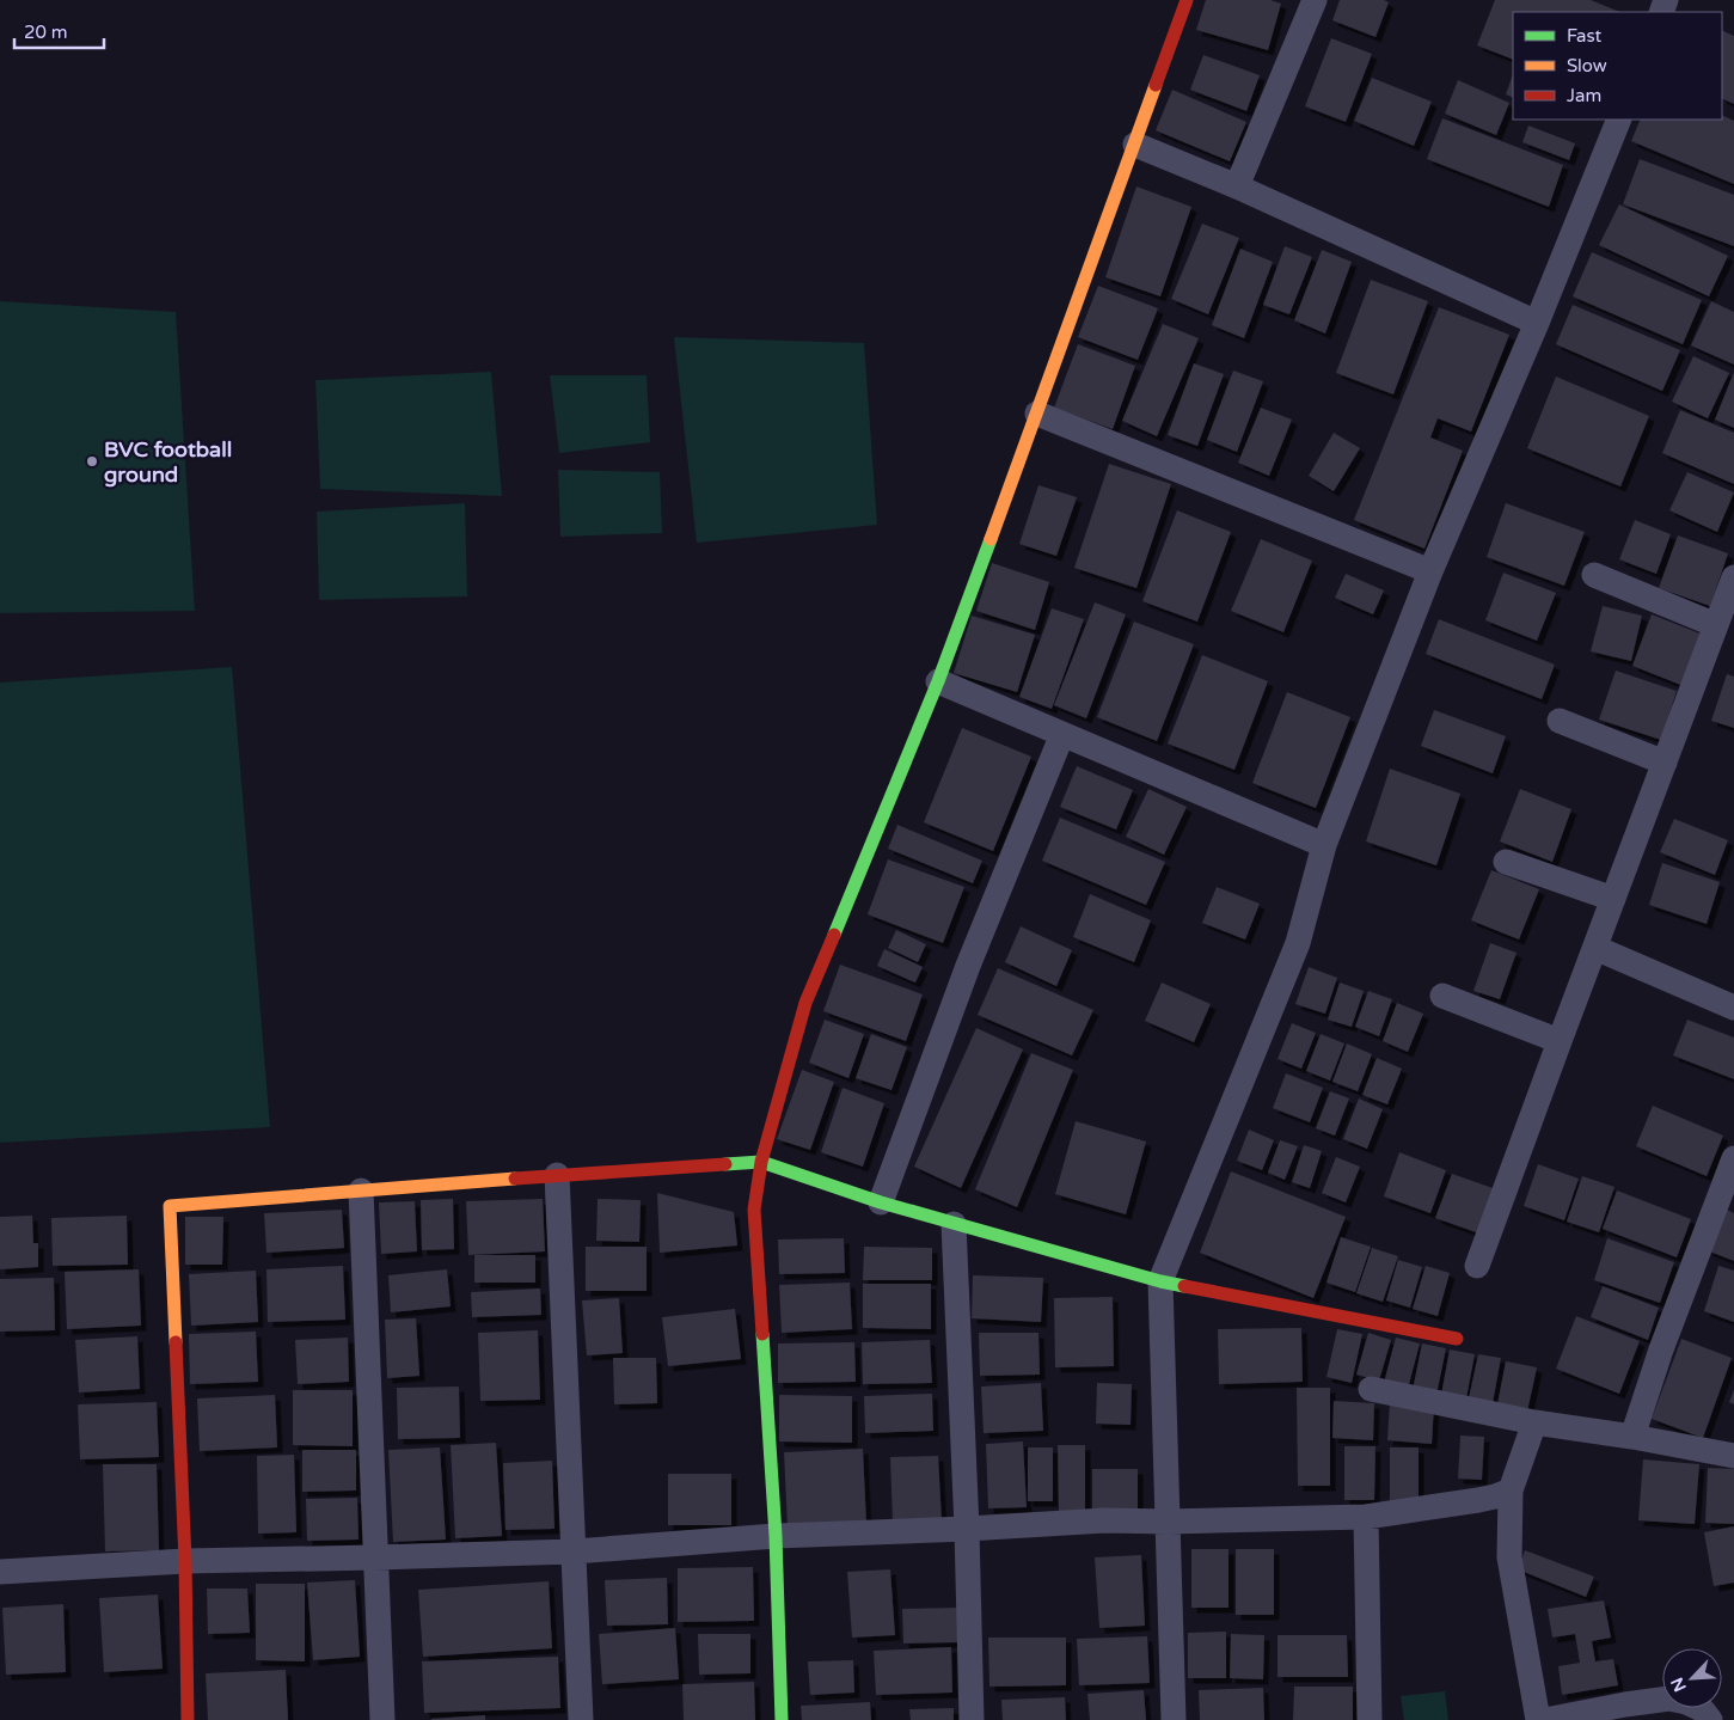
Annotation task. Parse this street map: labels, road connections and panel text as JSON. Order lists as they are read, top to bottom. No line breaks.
{"places":["BVC football ground"],"legend":["Fast","Slow","Jam"],"scale_bar":"20 m","north":"bottom left"}
